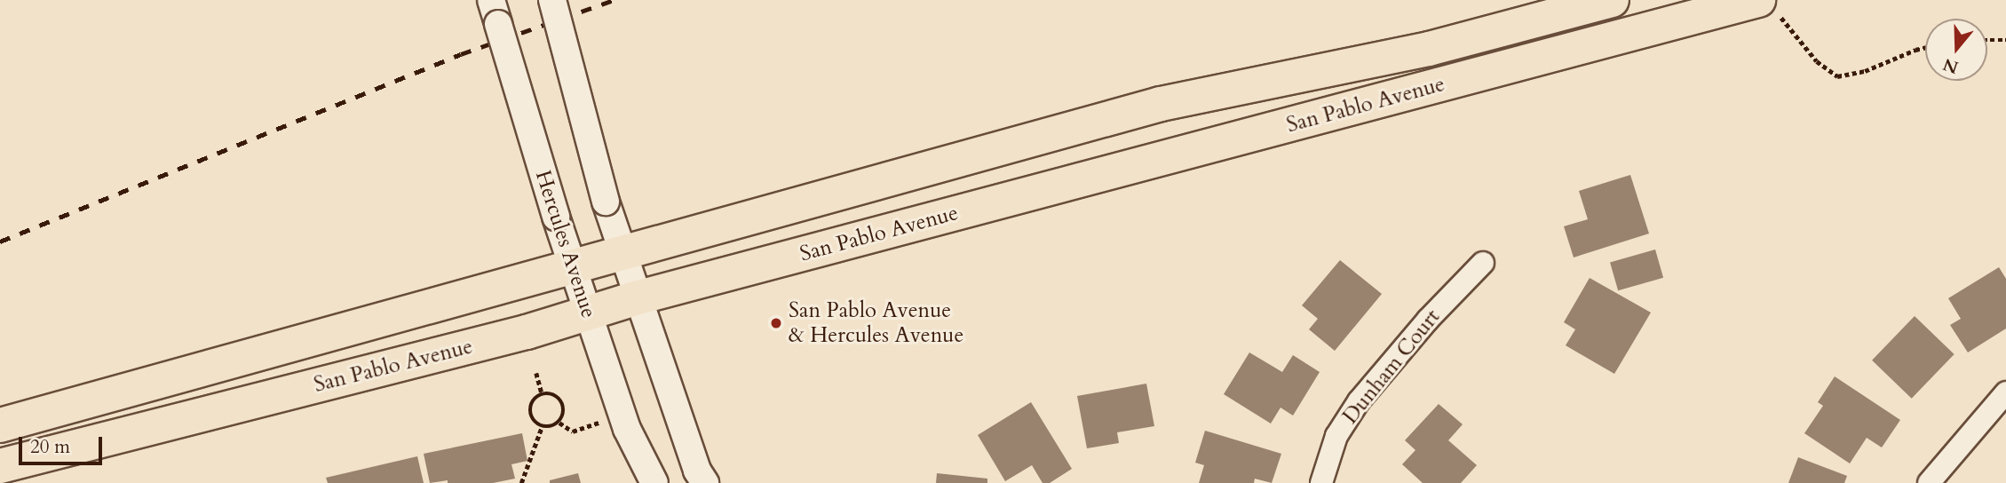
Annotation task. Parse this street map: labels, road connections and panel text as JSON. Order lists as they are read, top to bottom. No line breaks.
{"streets":{"main road":["San Pablo Avenue"],"street":["Hercules Avenue","Dunham Court"]},"crossings":[["San Pablo Avenue","Hercules Avenue"]],"places":["San Pablo Avenue & Hercules Avenue"],"scale_bar":"20 m","north":"bottom"}
